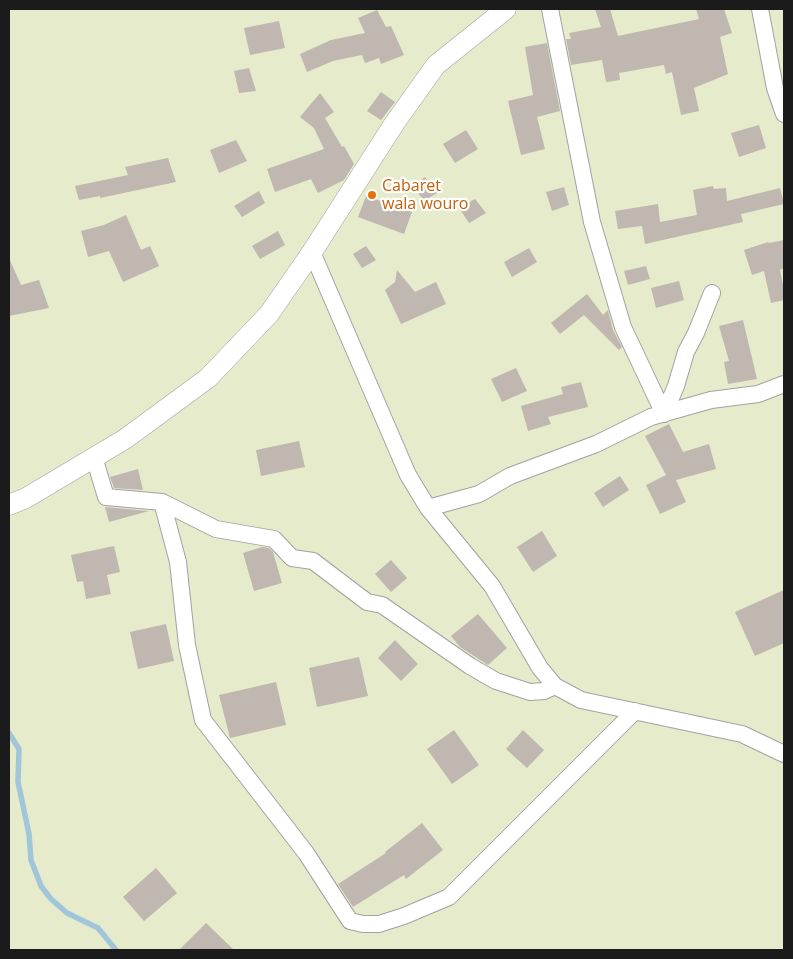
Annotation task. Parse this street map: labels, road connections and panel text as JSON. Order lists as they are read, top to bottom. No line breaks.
{"places":["Cabaret wala wouro"]}
